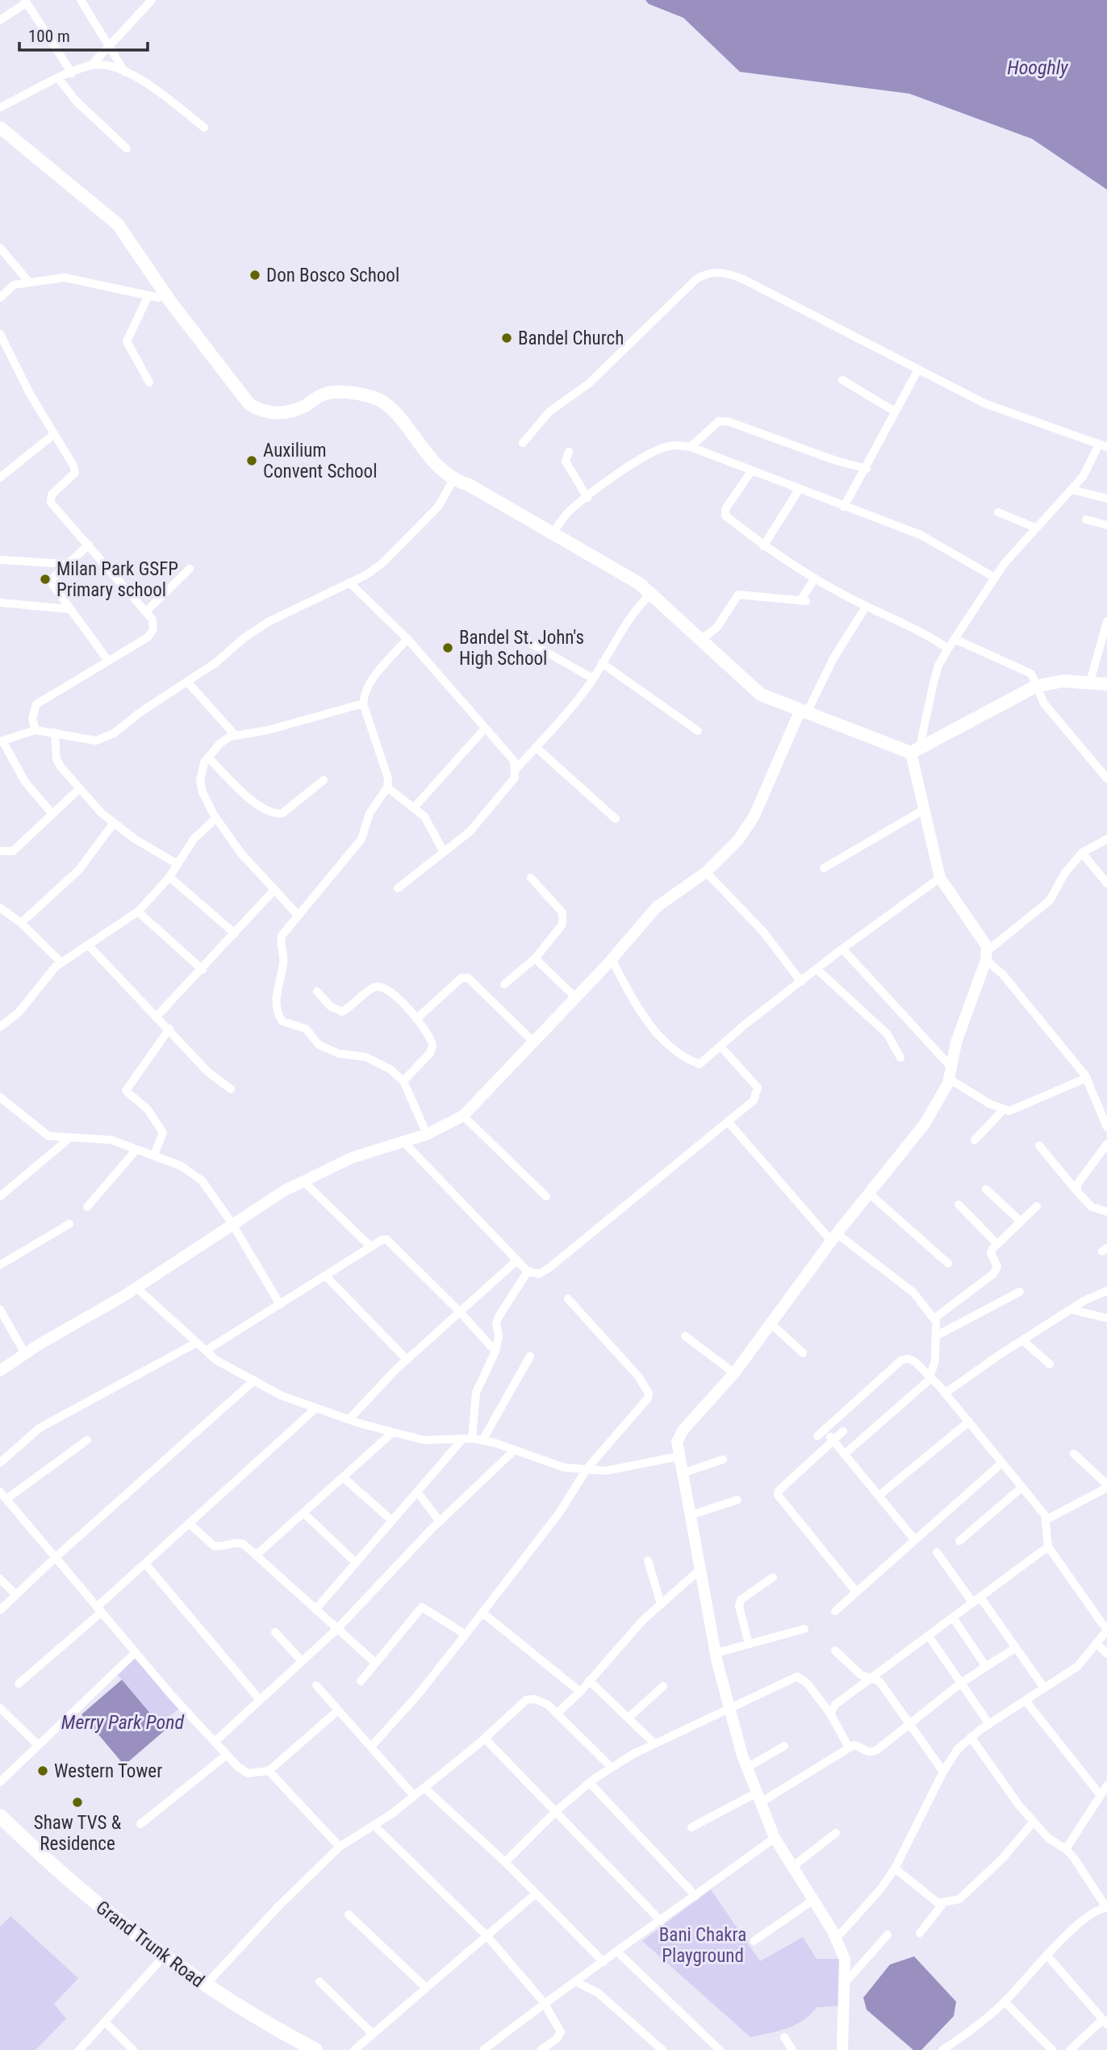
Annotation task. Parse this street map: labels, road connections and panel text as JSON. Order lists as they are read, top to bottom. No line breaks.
{"streets":{"main road":["Grand Trunk Road"]},"water":["Hooghly","Merry Park Pond"],"parks":["Bani Chakra Playground"],"places":["Don Bosco School","Bandel Church","Auxilium Convent School","Milan Park GSFP Primary school","Bandel St. John's High School","Western Tower","Shaw TVS & Residence"],"scale_bar":"100 m"}
